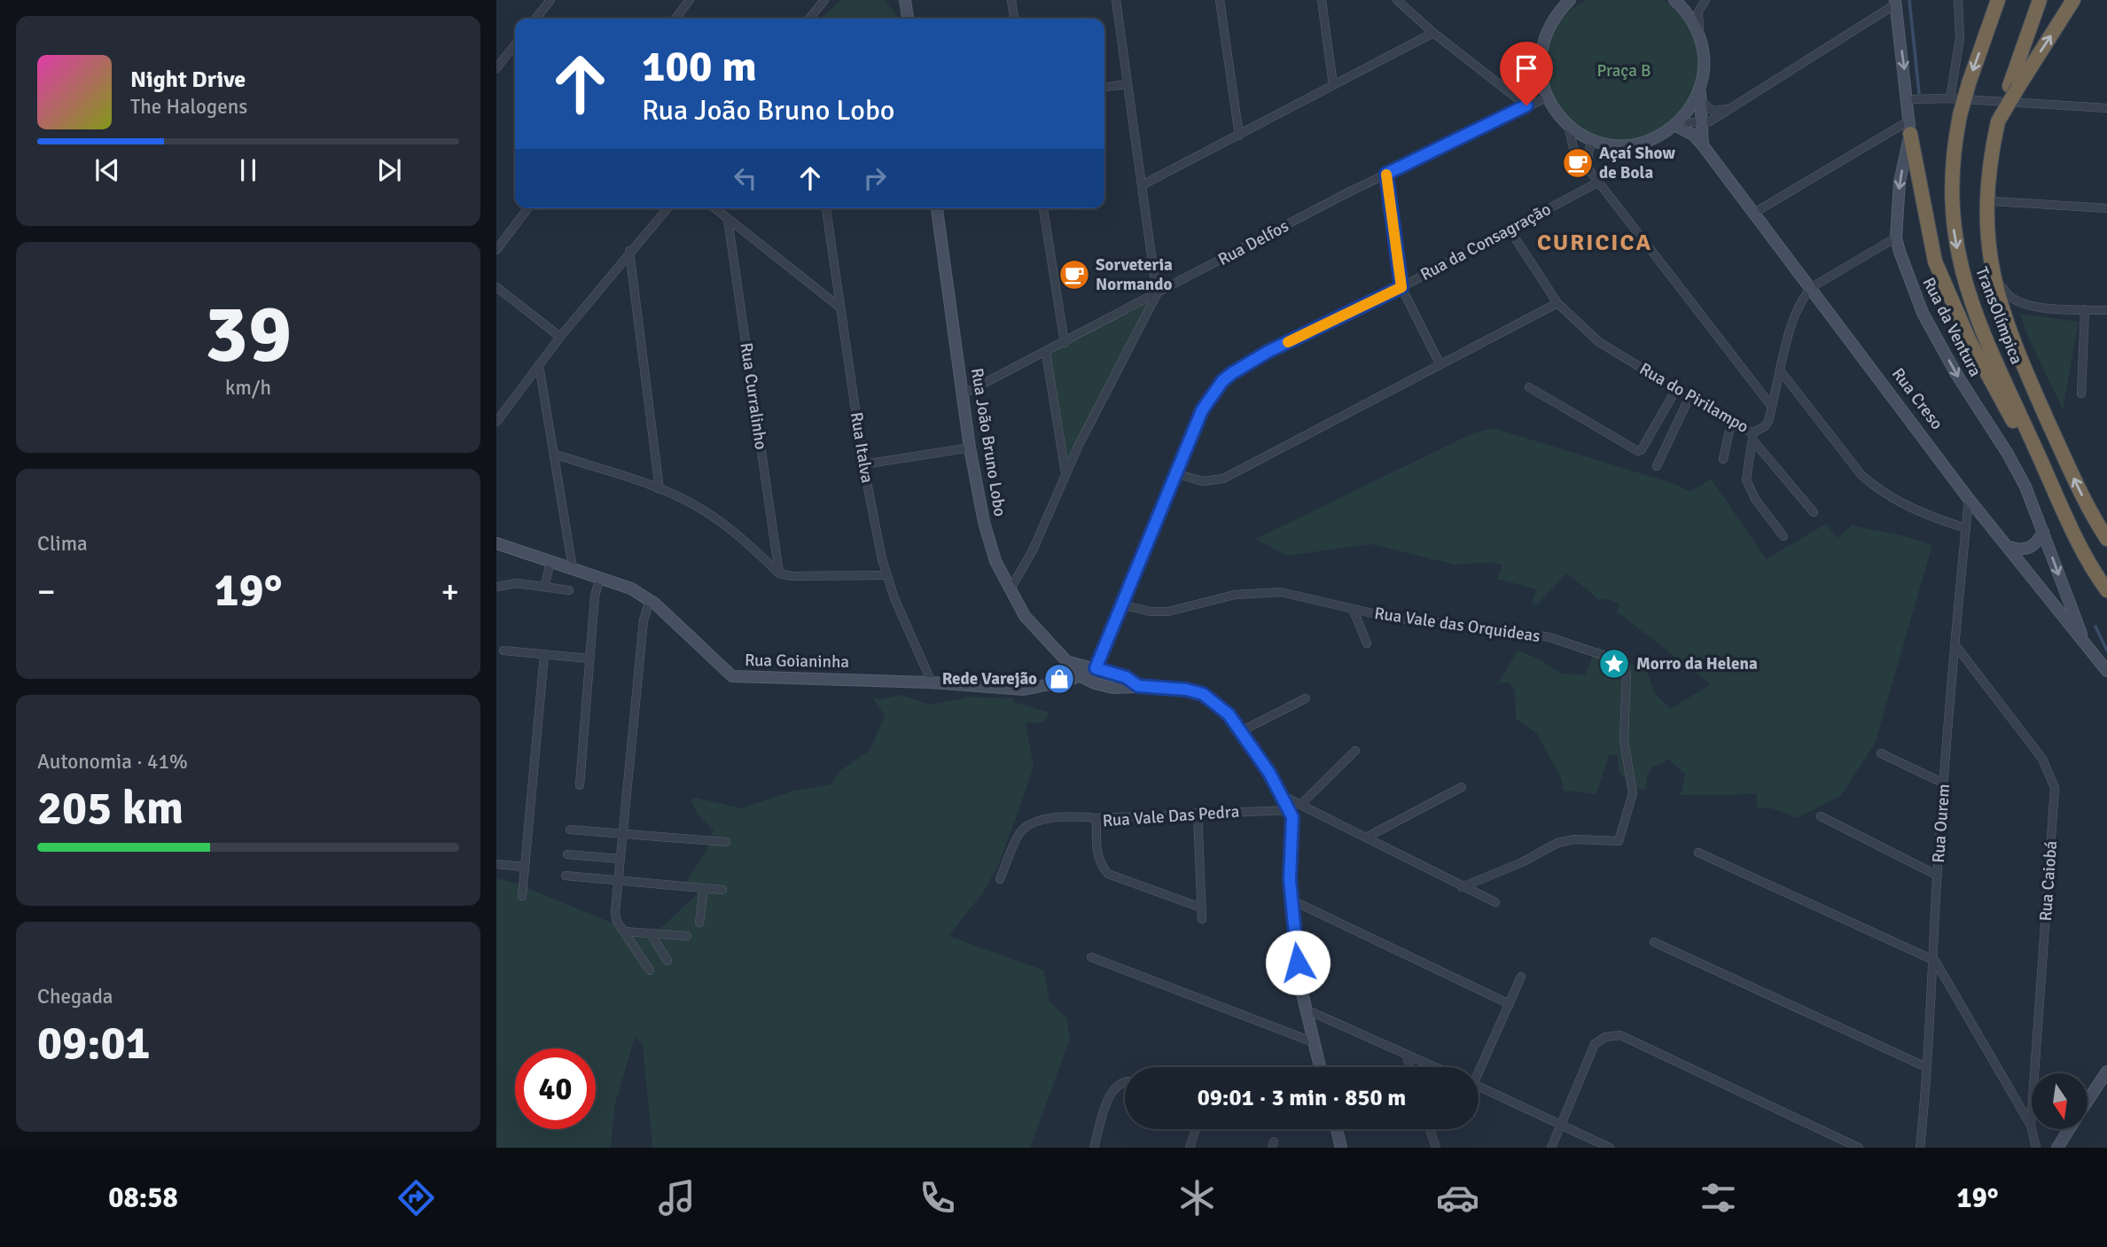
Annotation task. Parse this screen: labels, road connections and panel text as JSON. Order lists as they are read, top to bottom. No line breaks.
{"streets":{"highway":["TransOlímpica"],"street":["Rua da Consagração","Rua Delfos","Rua da Ventura","Rua Curralinho","Rua do Pirilampo","Rua Creso","Rua João Bruno Lobo","Rua Italva","Rua Vale das Orquideas","Rua Goianinha","Rua Vale Das Pedra","Rua Ourem","Rua Caiobá"]},"crossings":[["Rua da Consagração","Rua do Pirilampo"],["Rua da Consagração","Rua Vale das Orquideas"],["Rua da Consagração","Rua Goianinha"],["Rua Delfos","Rua João Bruno Lobo"],["Rua da Ventura","Rua do Pirilampo"],["Rua da Ventura","Rua Creso"],["Rua do Pirilampo","Rua Creso"],["Rua Creso","Rua Ourem"],["Rua João Bruno Lobo","Rua Goianinha"],["Rua Italva","Rua Goianinha"],["Rua Ourem","Rua Caiobá"]],"one_way":["Rua da Ventura"],"districts":["CURICICA"],"parks":["Praça B"],"places":{"cafe":["Açaí Show de Bola","Sorveteria Normando"],"place":["Morro da Helena"],"shop":["Rede Varejão"]},"north":"bottom","page":{"turn":["100 m","Rua João Bruno Lobo"],"song":["Night Drive","The Halogens"],"tile":[["39","km/h"],"Clima",["Autonomia · 41%","205 km"],["Chegada","09:01"]],"heat":["−","19°","+"],"limit":"40","trip":"09:01 · 3 min · 850 m","tabs":["08:58","19°"]}}
